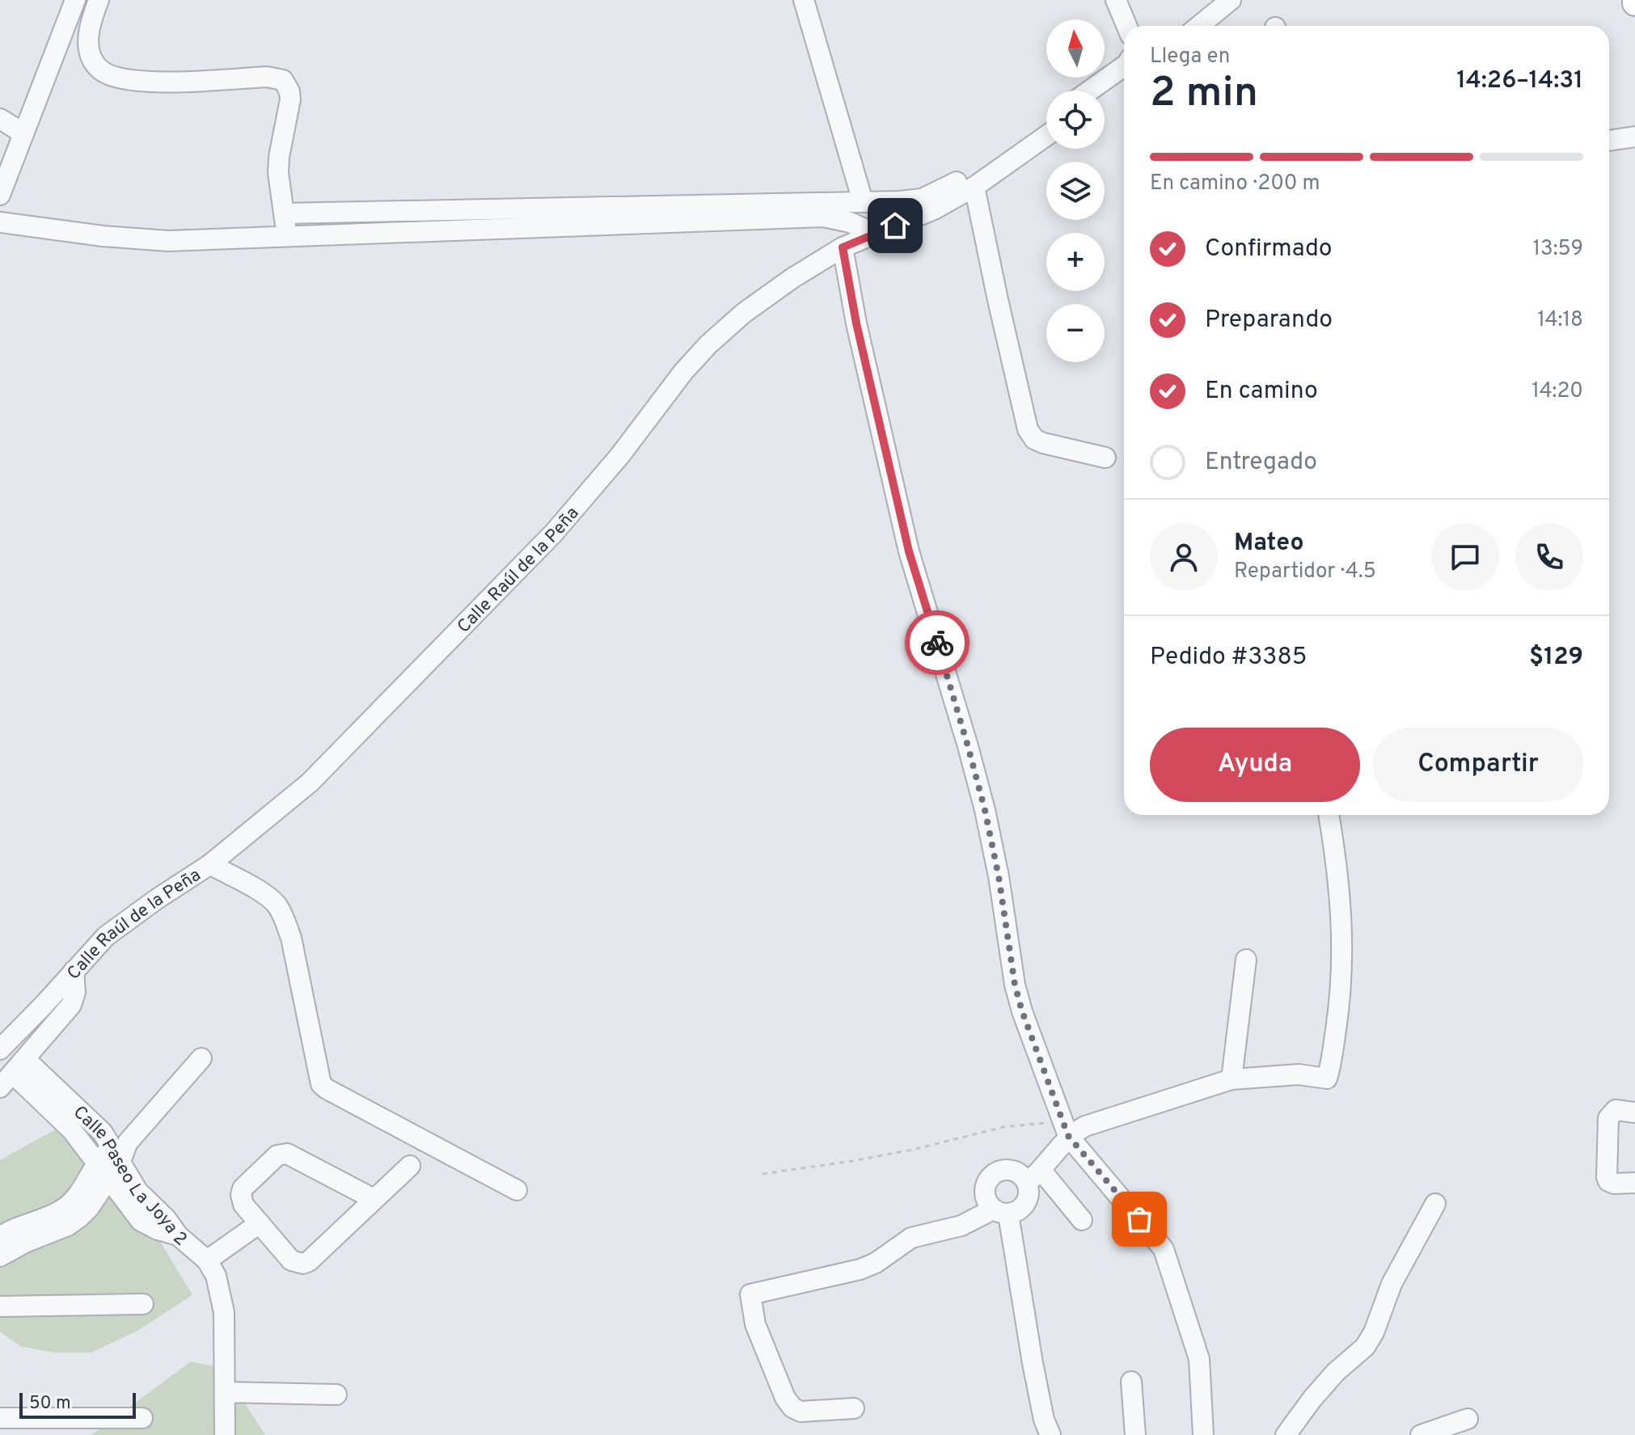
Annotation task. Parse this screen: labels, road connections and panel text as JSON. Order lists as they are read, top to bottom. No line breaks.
{"streets":{"street":["Calle Raúl de la Peña","Calle Paseo La Joya 2"]},"scale_bar":"50 m","north":"top","page":{"map_buttons":["+","−"],"heading":["2 min","Llega en","14:26–14:31"],"panel":["Mateo","Repartidor · 4.5","Pedido #3385","$129"],"bar":"En camino · 200 m","list":[["Confirmado","13:59"],["Preparando","14:18"],["En camino","14:20"],"Entregado"],"buttons":["Ayuda","Compartir"],"scale":"50 m"}}
